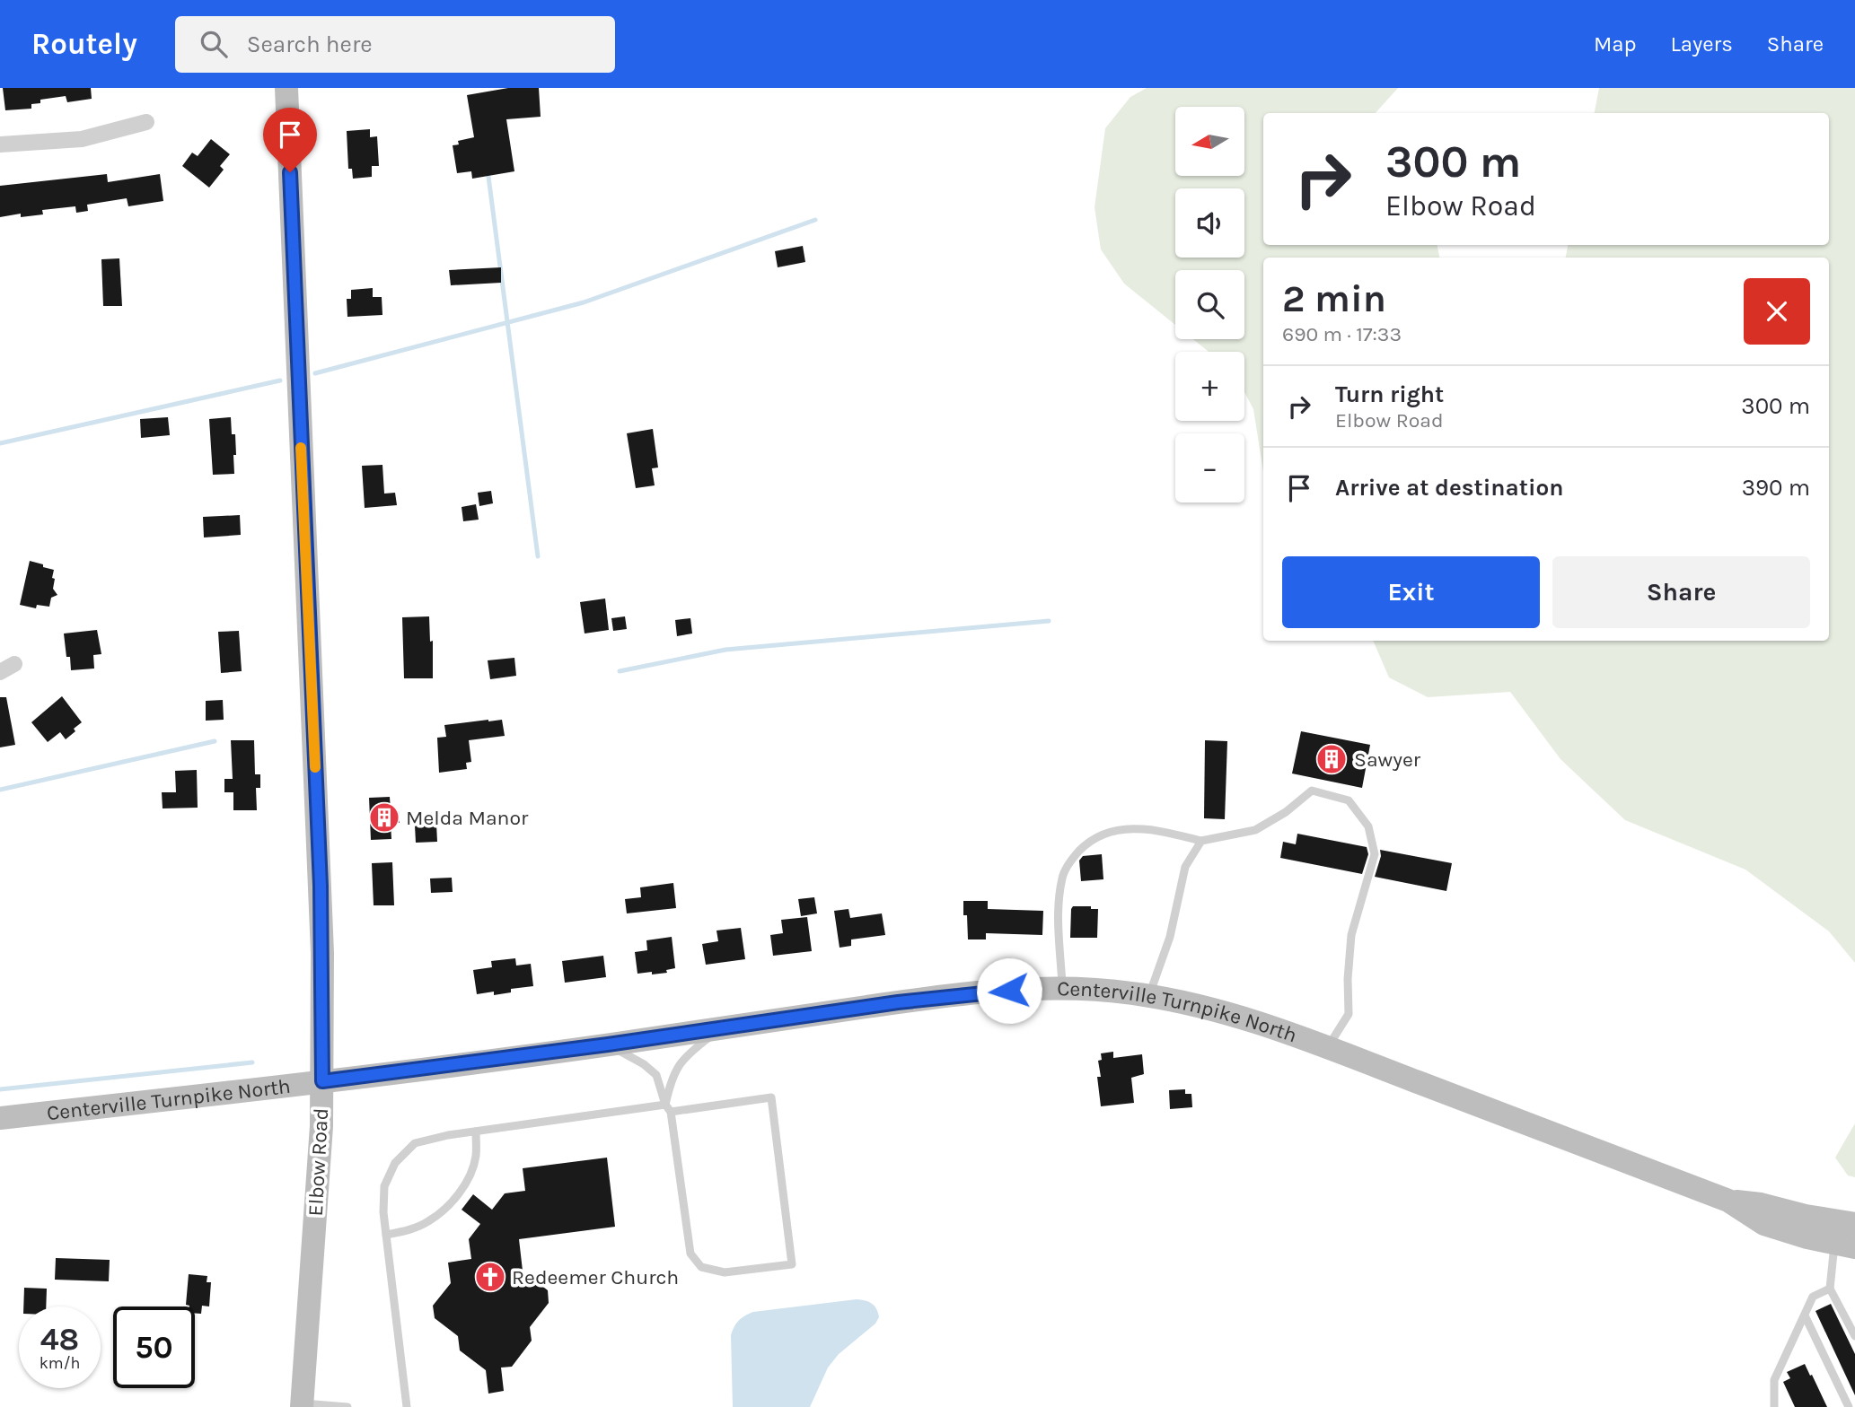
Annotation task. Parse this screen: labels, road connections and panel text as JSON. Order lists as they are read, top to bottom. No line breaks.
{"streets":{"main road":["Centerville Turnpike North","Elbow Road"]},"crossings":[["Centerville Turnpike North","Elbow Road"]],"places":{"building":["Sawyer","Melda Manor"],"church":["Redeemer Church"]},"north":"left","page":{"header":"Routely","search":"Search here","nav":["Map","Layers","Share"],"map_buttons":["+","−"],"turn":["300 m","Elbow Road"],"heading":["2 min","690 m · 17:33"],"list":[{"name":"Turn right","note":"Elbow Road","value":"300 m"},{"name":"Arrive at destination","value":"390 m"}],"buttons":["Exit","Share"],"speed":"48 km/h","limit":"50"}}
